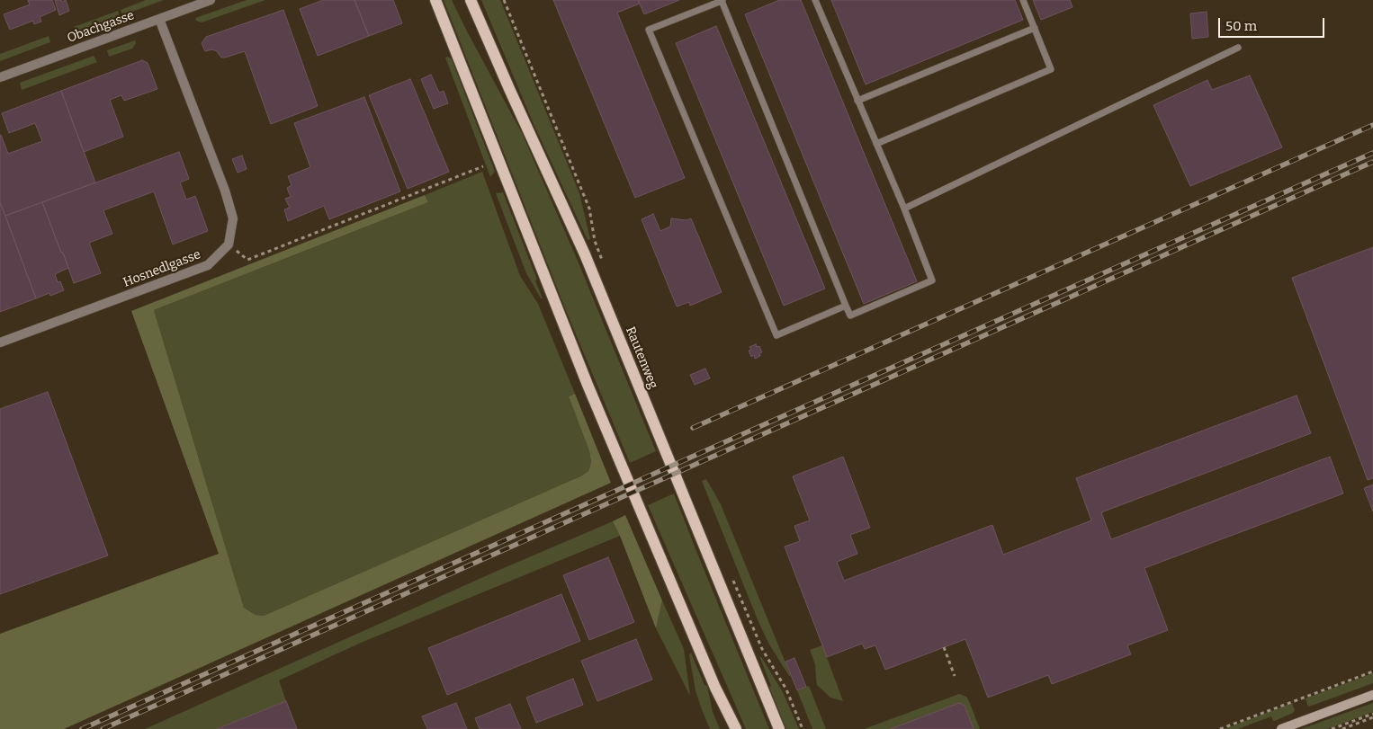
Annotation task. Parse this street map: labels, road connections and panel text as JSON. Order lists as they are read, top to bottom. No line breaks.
{"streets":{"main road":["Rautenweg"],"street":["Obachgasse","Hosnedlgasse"]},"crossings":[["Obachgasse","Hosnedlgasse"]],"scale_bar":"50 m"}
